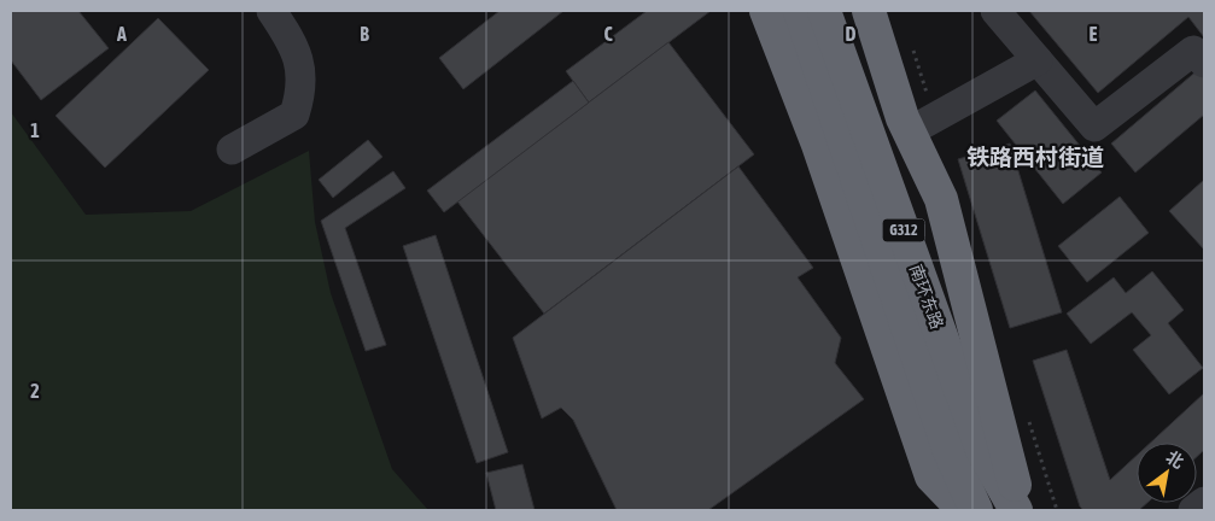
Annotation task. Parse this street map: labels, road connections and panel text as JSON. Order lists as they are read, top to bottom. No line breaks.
{"streets":{"highway":["G312","南环东路"]},"districts":["铁路西村街道"],"north":"top right","grid":{"columns":["A","B","C","D","E"],"rows":["1","2"]}}
